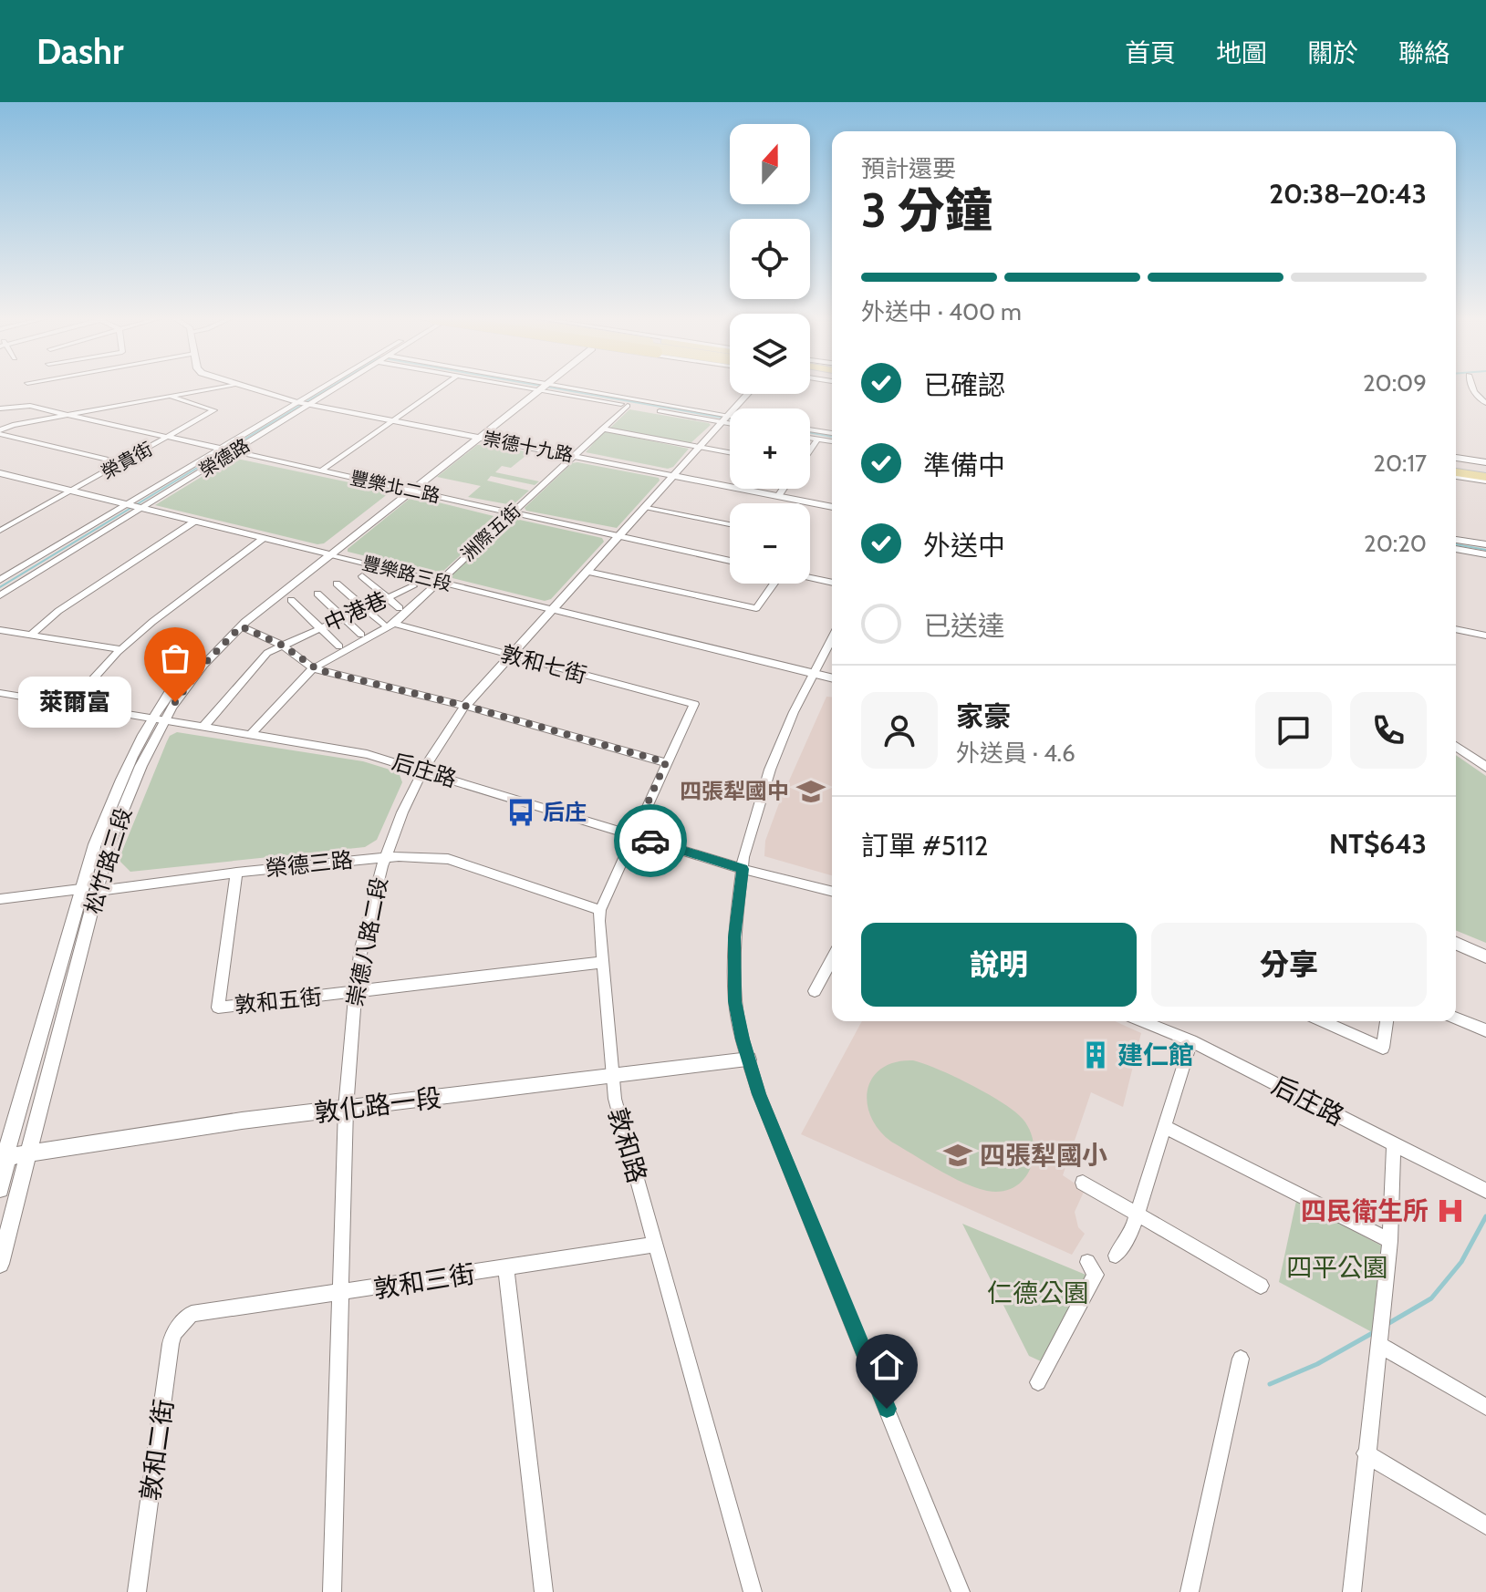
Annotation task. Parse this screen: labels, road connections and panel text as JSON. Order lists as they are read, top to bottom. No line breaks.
{"streets":{"street":["崇德十九路","榮德路","榮貴街","豐樂北二路","洲際五街","豐樂路三段","中港巷","敦和七街","后庄路","松竹路三段","榮德三路","崇德八路二段","敦和五街","敦化路一段","敦和路","敦和三街","敦和二街"]},"crossings":[["崇德十九路","榮德路"],["崇德十九路","洲際五街"],["崇德十九路","松竹路三段"],["崇德十九路","崇德八路二段"],["榮德路","豐樂北二路"],["榮德路","豐樂路三段"],["榮貴街","豐樂北二路"],["榮貴街","豐樂路三段"],["豐樂北二路","洲際五街"],["豐樂北二路","松竹路三段"],["豐樂北二路","崇德八路二段"],["洲際五街","豐樂路三段"],["洲際五街","敦和七街"],["洲際五街","后庄路"],["豐樂路三段","松竹路三段"],["豐樂路三段","崇德八路二段"],["中港巷","后庄路"],["敦和七街","崇德八路二段"],["敦和七街","敦和路"],["后庄路","松竹路三段"],["后庄路","崇德八路二段"],["后庄路","敦和路"],["松竹路三段","榮德三路"],["松竹路三段","敦化路一段"],["榮德三路","崇德八路二段"],["榮德三路","敦和五街"],["榮德三路","敦和路"],["崇德八路二段","敦和五街"],["崇德八路二段","敦化路一段"],["崇德八路二段","敦和三街"],["敦和五街","敦和路"],["敦化路一段","敦和路"],["敦和路","敦和三街"],["敦和三街","敦和二街"]],"parks":["四平公園","仁德公園"],"places":{"other":["萊爾富"],"school or university":["四張犁國中","四張犁國小"],"bus stop":["后庄"],"building":["建仁館"],"hospital":["四民衛生所"]},"north":"top","page":{"header":"Dashr","nav":["首頁","地圖","關於","聯絡"],"map_buttons":["+","−"],"heading":["3 分鐘","預計還要","20:38–20:43"],"panel":["家豪","外送員 · 4.6","訂單 #5112","NT$643"],"bar":"外送中 · 400 m","list":[["已確認","20:09"],["準備中","20:17"],["外送中","20:20"],"已送達"],"bubble":"萊爾富","buttons":["說明","分享"]}}
